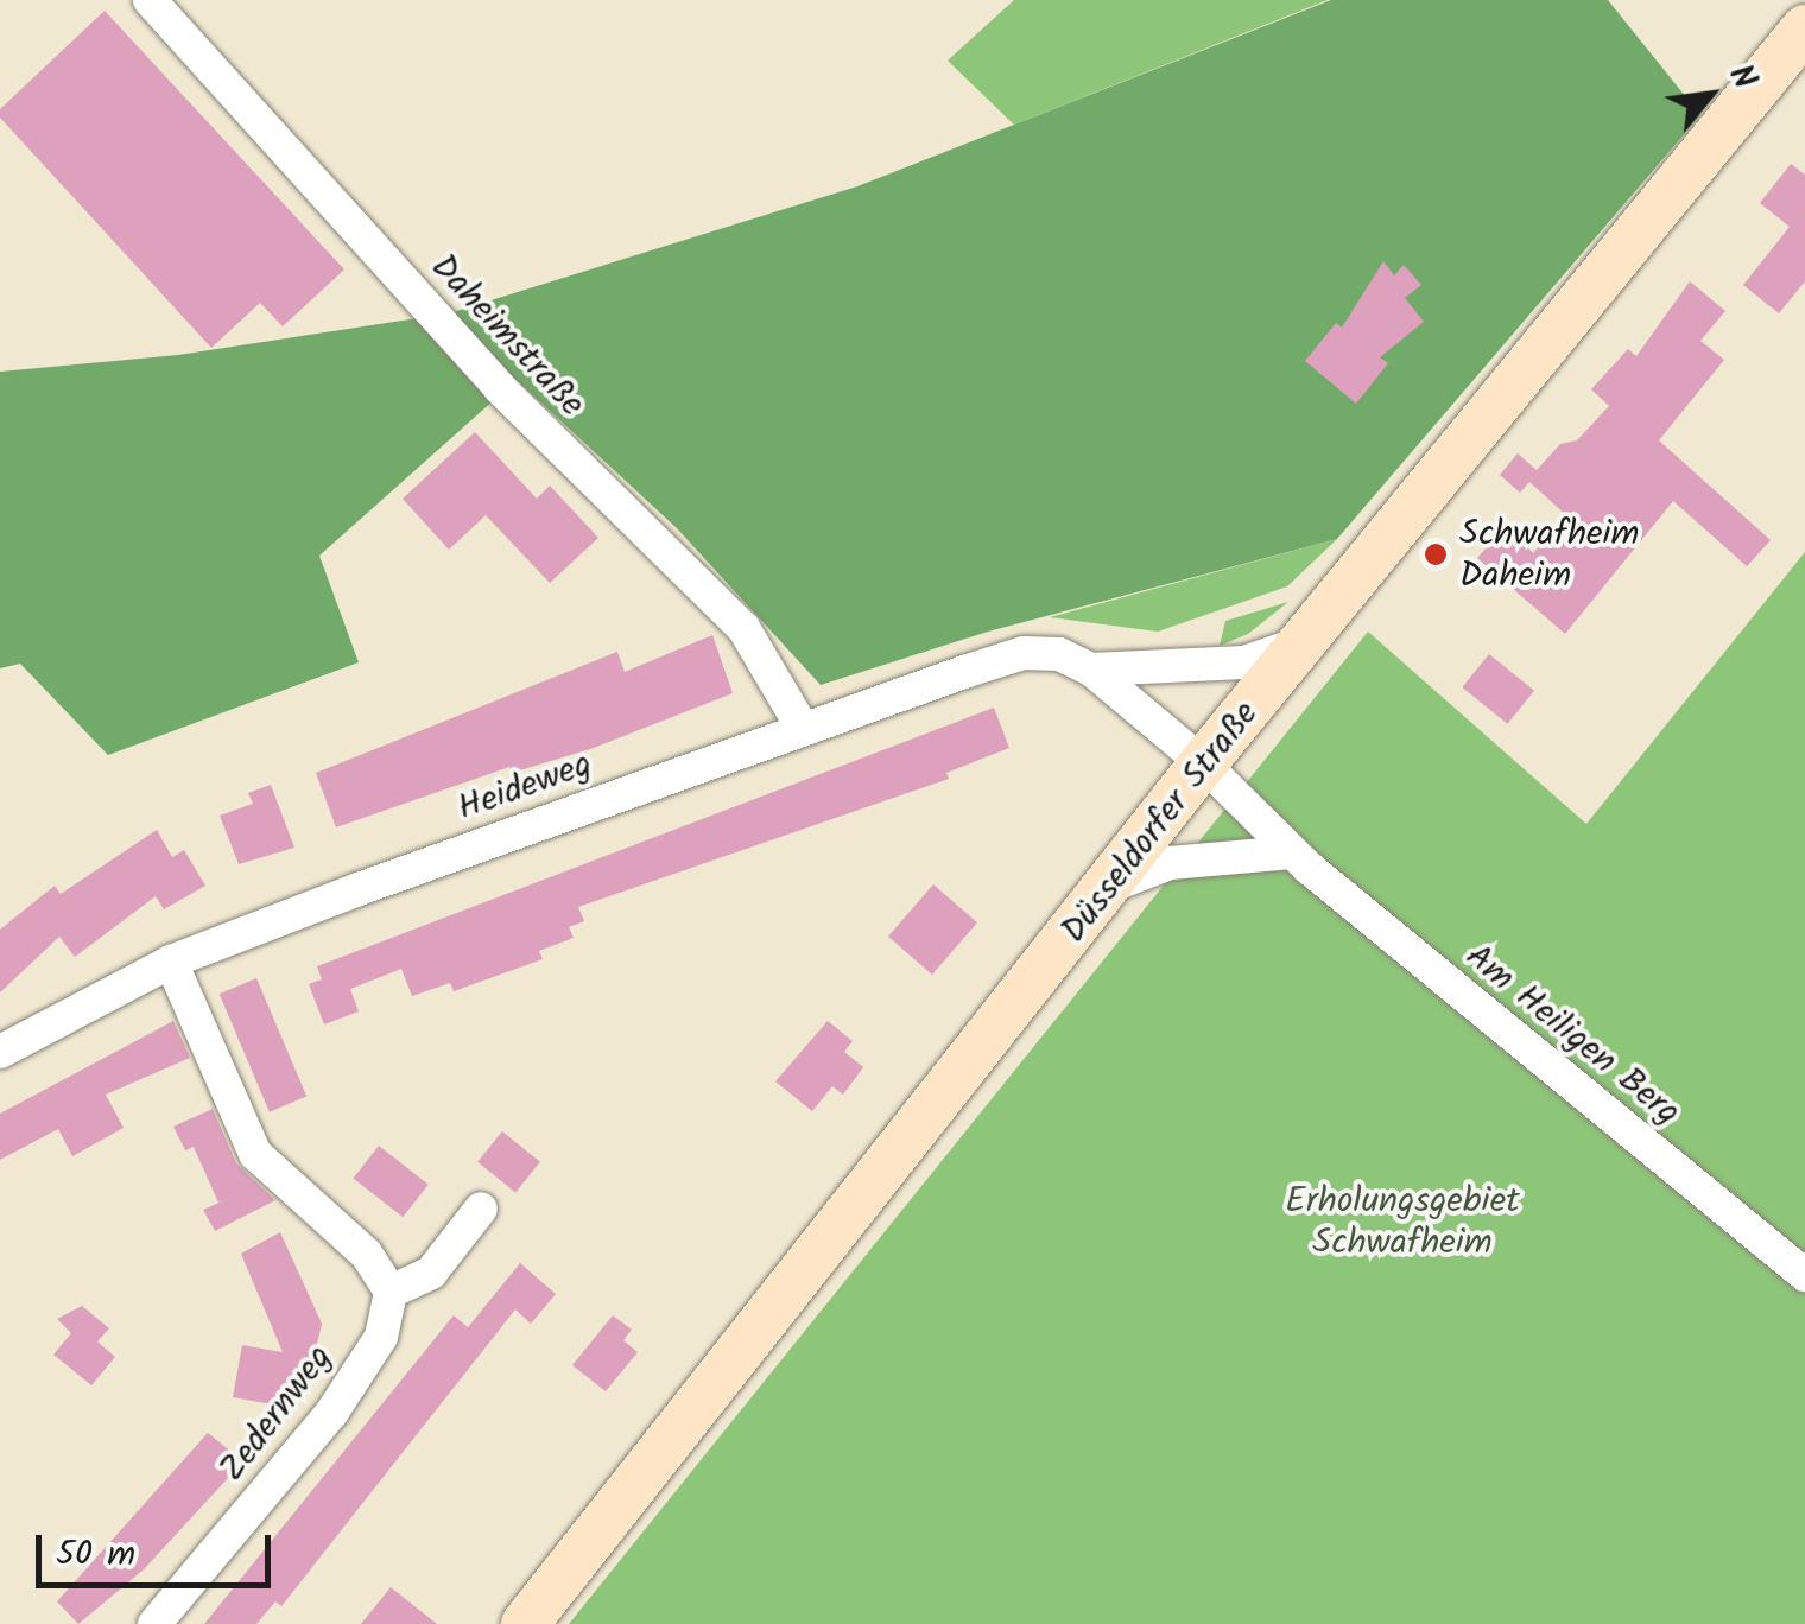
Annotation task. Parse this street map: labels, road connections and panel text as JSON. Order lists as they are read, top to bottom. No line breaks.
{"streets":{"main road":["Düsseldorfer Straße"],"street":["Daheimstraße","Heideweg","Am Heiligen Berg","Zedernweg"]},"crossings":[["Daheimstraße","Heideweg"],["Heideweg","Düsseldorfer Straße"],["Heideweg","Am Heiligen Berg"],["Düsseldorfer Straße","Am Heiligen Berg"]],"parks":["Erholungsgebiet Schwafheim"],"places":["Schwafheim Daheim"],"scale_bar":"50 m","north":"top right"}
